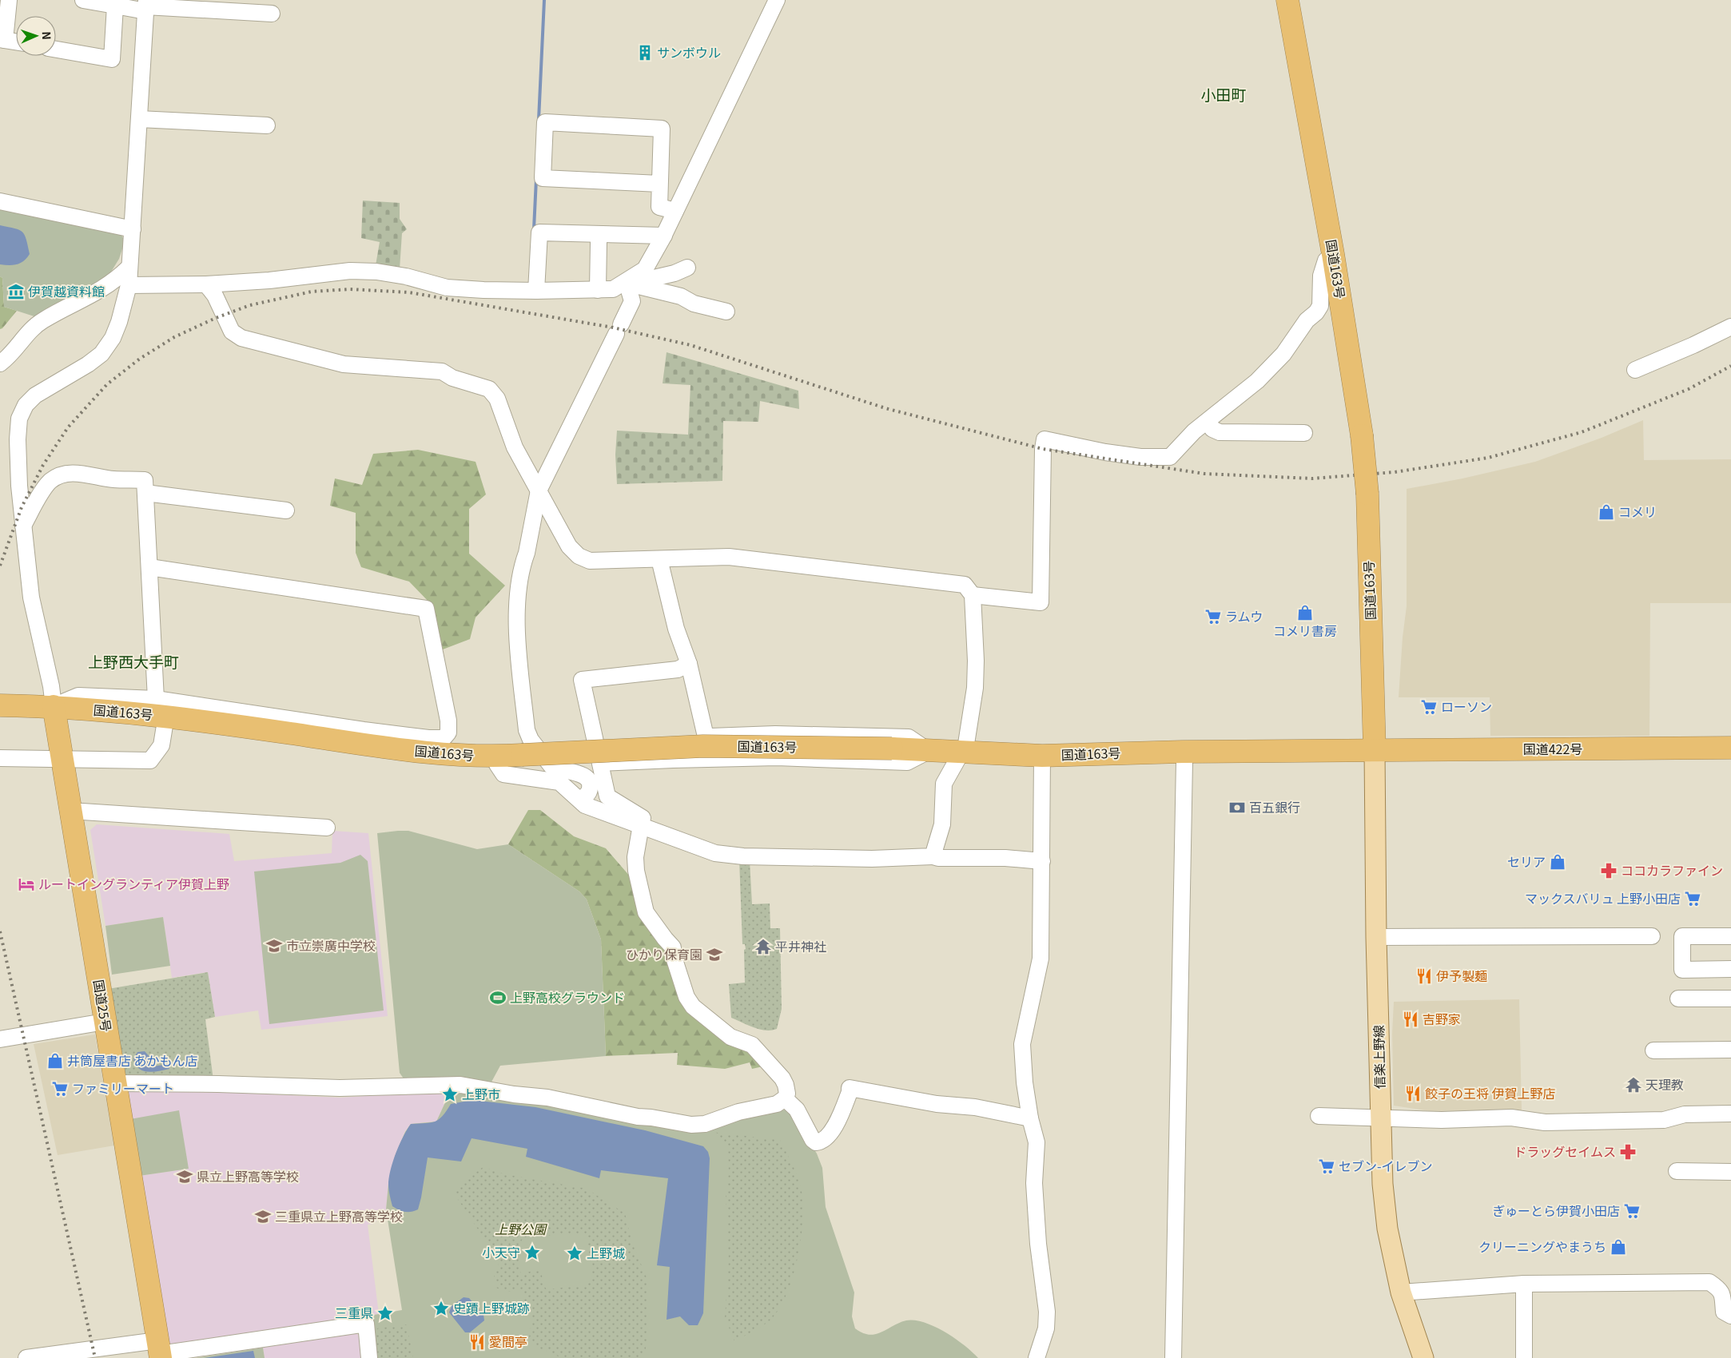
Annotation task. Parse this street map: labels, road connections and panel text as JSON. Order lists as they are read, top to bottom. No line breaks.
{"streets":{"highway":["国道163号","国道422号","国道25号"],"main road":["信楽上野線"]},"crossings":[["国道163号","国道422号"],["国道163号","国道25号"],["国道163号","信楽上野線"],["国道422号","信楽上野線"]],"districts":["小田町","上野西大手町"],"parks":["上野公園"],"places":{"building":["サンボウル"],"museum":["伊賀越資料館"],"shop":["コメリ","コメリ書房","セリア","井筒屋書店 あかもん店","クリーニングやまうち"],"supermarket":["ラムウ","ローソン","マックスバリュ 上野小田店","ファミリーマート","セブン-イレブン","ぎゅーとら伊賀小田店"],"bank":["百五銀行"],"pharmacy":["ココカラファイン","ドラッグセイムス"],"hotel":["ルートイングランティア伊賀上野"],"school or university":["市立崇廣中学校","ひかり保育園","県立上野高等学校","三重県立上野高等学校"],"temple":["平井神社","天理教"],"restaurant":["伊予製麺","吉野家","餃子の王将 伊賀上野店","愛間亭"],"sports":["上野高校グラウンド"],"place":["上野市","小天守","上野城","史蹟上野城跡","三重県"]},"north":"right"}
